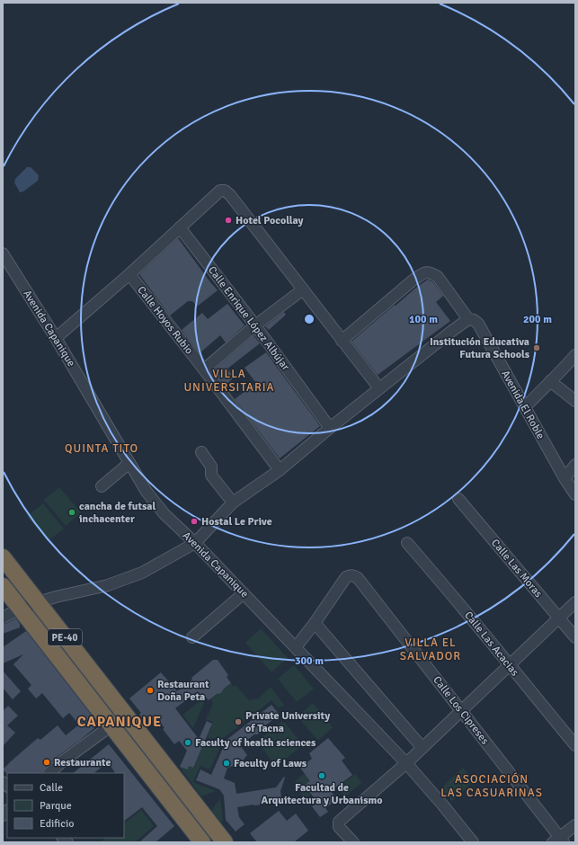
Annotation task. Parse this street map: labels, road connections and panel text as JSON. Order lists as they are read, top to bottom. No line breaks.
{"streets":{"highway":["PE-40"],"street":["Calle Enrique López Albújar","Calle Hoyos Rubio","Avenida Capanique","Avenida El Roble","Calle Las Moras","Calle Las Acacias","Calle Los Cipreses"]},"districts":["VILLA UNIVERSITARIA","QUINTA TITO","VILLA EL SALVADOR","CAPANIQUE","ASOCIACIÓN LAS CASUARINAS"],"places":["Hotel Pocollay","Institución Educativa Futura Schools","cancha de futsal inchacenter","Hostal Le Prive","Restaurant Doña Peta","Private University of Tacna","Faculty of health sciences","Restaurante","Faculty of Laws","Facultad de Arquitectura y Urbanismo"],"legend":["Calle","Parque","Edificio"],"rings":["100 m","200 m","300 m"]}
